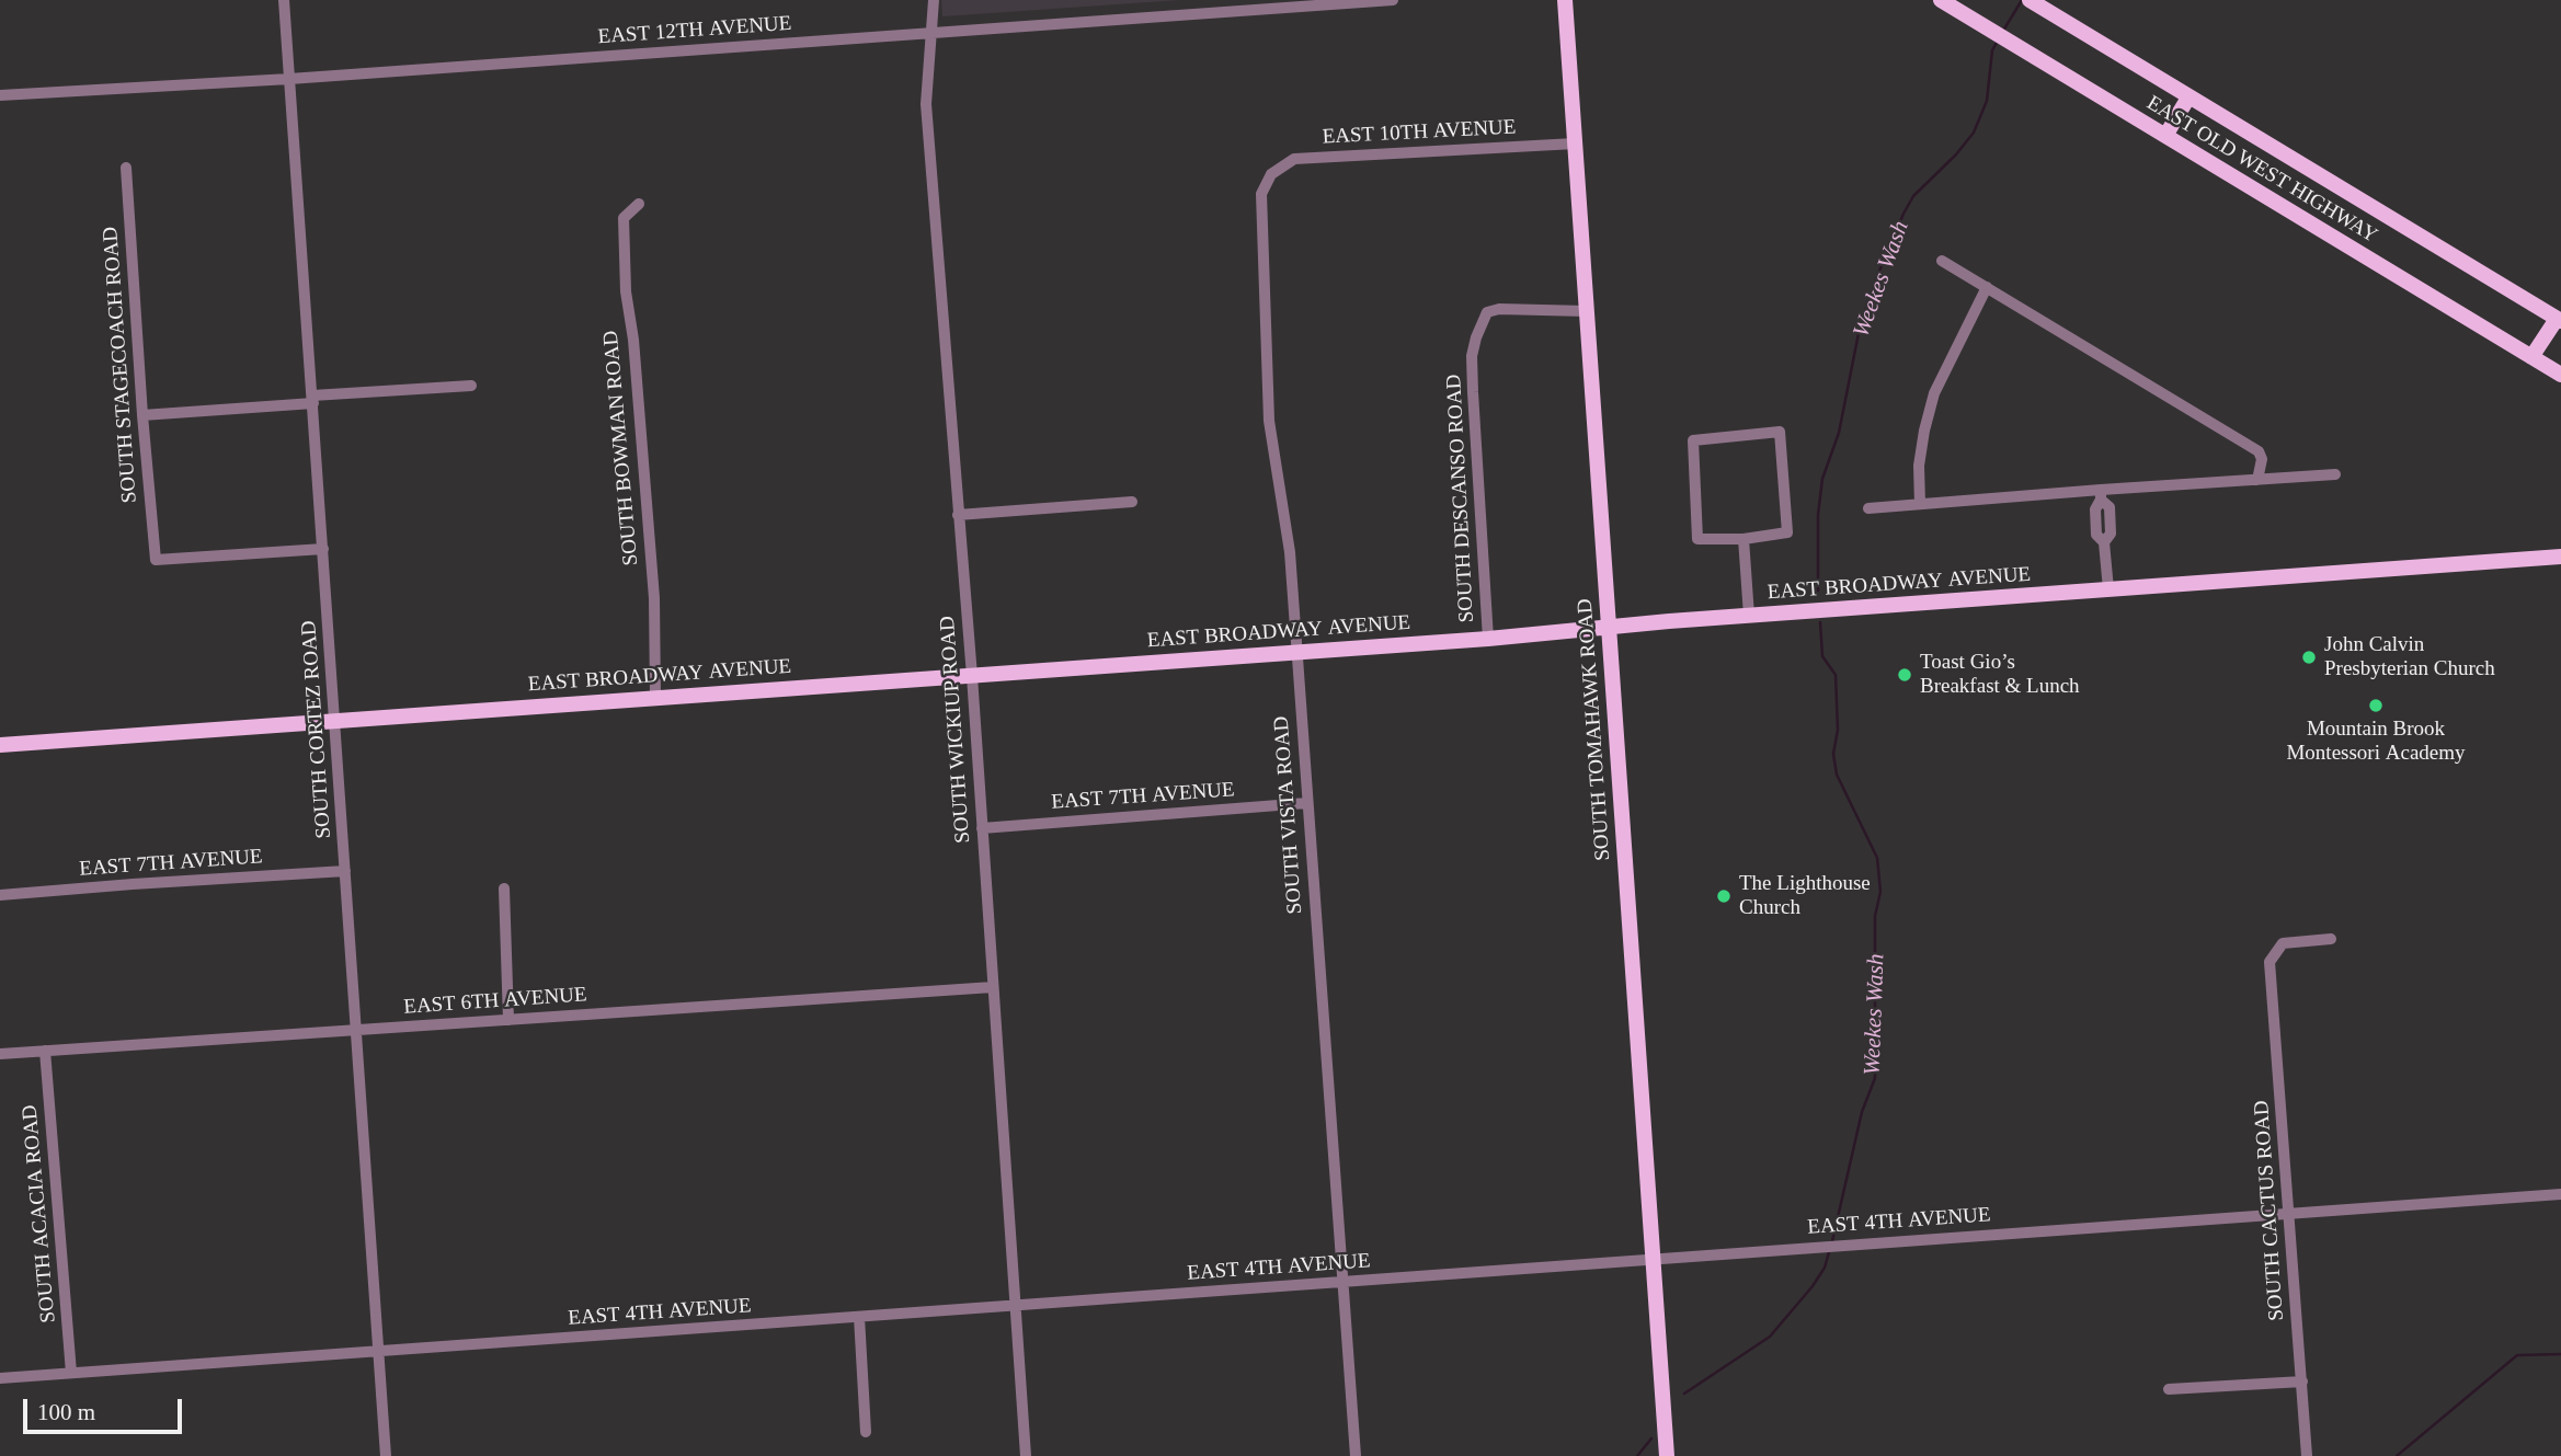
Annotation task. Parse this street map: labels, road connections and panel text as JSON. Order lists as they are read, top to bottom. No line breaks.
{"streets":{"main road":["EAST OLD WEST HIGHWAY","EAST BROADWAY AVENUE","SOUTH TOMAHAWK ROAD"],"street":["EAST 12TH AVENUE","EAST 10TH AVENUE","SOUTH STAGECOACH ROAD","SOUTH BOWMAN ROAD","SOUTH DESCANSO ROAD","SOUTH CORTEZ ROAD","SOUTH WICKIUP ROAD","EAST 7TH AVENUE","SOUTH VISTA ROAD","EAST 6TH AVENUE","SOUTH CACTUS ROAD","SOUTH ACACIA ROAD","EAST 4TH AVENUE"]},"crossings":[["EAST 12TH AVENUE","SOUTH CORTEZ ROAD"],["EAST 12TH AVENUE","SOUTH WICKIUP ROAD"],["EAST 10TH AVENUE","SOUTH TOMAHAWK ROAD"],["EAST 10TH AVENUE","SOUTH VISTA ROAD"],["SOUTH STAGECOACH ROAD","SOUTH CORTEZ ROAD"],["SOUTH BOWMAN ROAD","EAST BROADWAY AVENUE"],["SOUTH DESCANSO ROAD","EAST BROADWAY AVENUE"],["SOUTH DESCANSO ROAD","SOUTH TOMAHAWK ROAD"],["EAST BROADWAY AVENUE","SOUTH CORTEZ ROAD"],["EAST BROADWAY AVENUE","SOUTH WICKIUP ROAD"],["EAST BROADWAY AVENUE","SOUTH TOMAHAWK ROAD"],["EAST BROADWAY AVENUE","SOUTH VISTA ROAD"],["SOUTH CORTEZ ROAD","EAST 7TH AVENUE"],["SOUTH CORTEZ ROAD","EAST 6TH AVENUE"],["SOUTH CORTEZ ROAD","EAST 4TH AVENUE"],["SOUTH WICKIUP ROAD","EAST 7TH AVENUE"],["SOUTH WICKIUP ROAD","EAST 6TH AVENUE"],["SOUTH WICKIUP ROAD","EAST 4TH AVENUE"],["SOUTH TOMAHAWK ROAD","EAST 4TH AVENUE"],["EAST 7TH AVENUE","SOUTH VISTA ROAD"],["SOUTH VISTA ROAD","EAST 4TH AVENUE"],["EAST 6TH AVENUE","SOUTH ACACIA ROAD"],["SOUTH CACTUS ROAD","EAST 4TH AVENUE"],["SOUTH ACACIA ROAD","EAST 4TH AVENUE"]],"water":["Weekes Wash"],"places":["John Calvin Presbyterian Church","Toast Gio’s Breakfast & Lunch","Mountain Brook Montessori Academy","The Lighthouse Church"],"scale_bar":"100 m"}
